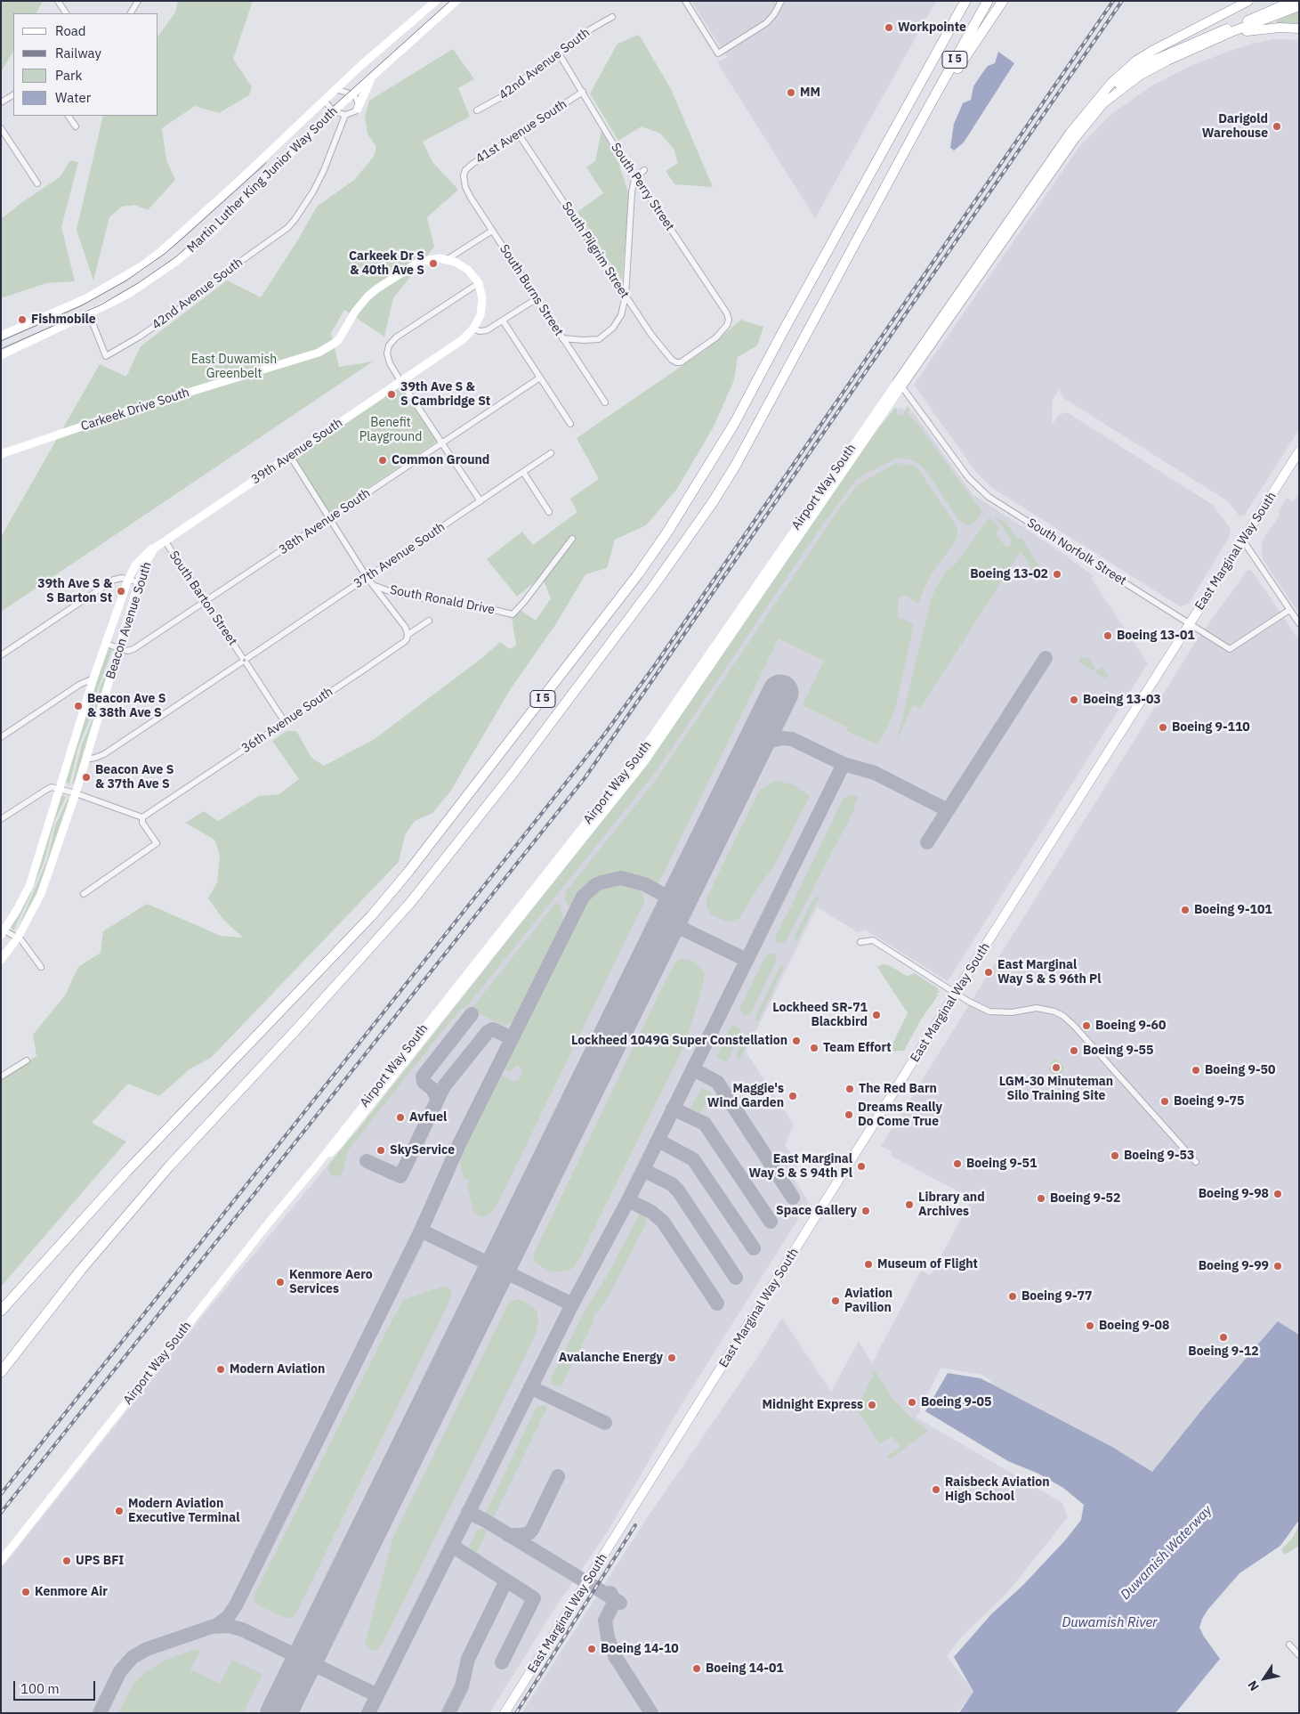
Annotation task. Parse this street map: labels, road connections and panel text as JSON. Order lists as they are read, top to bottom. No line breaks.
{"streets":{"highway":["I 5"],"main road":["Martin Luther King Junior Way South","Carkeek Drive South","39th Avenue South","Airport Way South","East Marginal Way South","Beacon Avenue South"],"street":["42nd Avenue South","41st Avenue South","South Perry Street","South Pilgrim Street","South Burns Street","38th Avenue South","South Norfolk Street","37th Avenue South","South Barton Street","South Ronald Drive","36th Avenue South"]},"crossings":[["42nd Avenue South","Martin Luther King Junior Way South"],["42nd Avenue South","South Perry Street"],["41st Avenue South","South Perry Street"],["41st Avenue South","South Pilgrim Street"],["41st Avenue South","South Burns Street"],["South Perry Street","South Pilgrim Street"],["39th Avenue South","South Barton Street"],["39th Avenue South","Beacon Avenue South"],["Airport Way South","South Norfolk Street"],["38th Avenue South","South Barton Street"],["38th Avenue South","Beacon Avenue South"],["East Marginal Way South","South Norfolk Street"],["37th Avenue South","South Barton Street"],["37th Avenue South","Beacon Avenue South"],["South Barton Street","36th Avenue South"]],"water":["Duwamish Waterway","Duwamish River"],"parks":["East Duwamish Greenbelt","Benefit Playground"],"places":["Workpointe","MM","Darigold Warehouse","Carkeek Dr S & 40th Ave S","Fishmobile","39th Ave S & S Cambridge St","Common Ground","Boeing 13-02","39th Ave S & S Barton St","Boeing 13-01","Boeing 13-03","Beacon Ave S & 38th Ave S","Boeing 9-110","Beacon Ave S & 37th Ave S","Boeing 9-101","East Marginal Way S & S 96th Pl","Lockheed SR-71 Blackbird","Boeing 9-60","Lockheed 1049G Super Constellation","Team Effort","Boeing 9-55","LGM-30 Minuteman Silo Training Site","Boeing 9-50","The Red Barn","Maggie's Wind Garden","Boeing 9-75","Dreams Really Do Come True","Avfuel","SkyService","Boeing 9-53","Boeing 9-51","East Marginal Way S & S 94th Pl","Boeing 9-98","Boeing 9-52","Library and Archives","Space Gallery","Museum of Flight","Boeing 9-99","Kenmore Aero Services","Boeing 9-77","Aviation Pavilion","Boeing 9-08","Boeing 9-12","Avalanche Energy","Modern Aviation","Boeing 9-05","Midnight Express","Raisbeck Aviation High School","Modern Aviation Executive Terminal","UPS BFI","Kenmore Air","Boeing 14-10","Boeing 14-01"],"legend":["Road","Railway","Park","Water"],"scale_bar":"100 m","north":"bottom left"}
